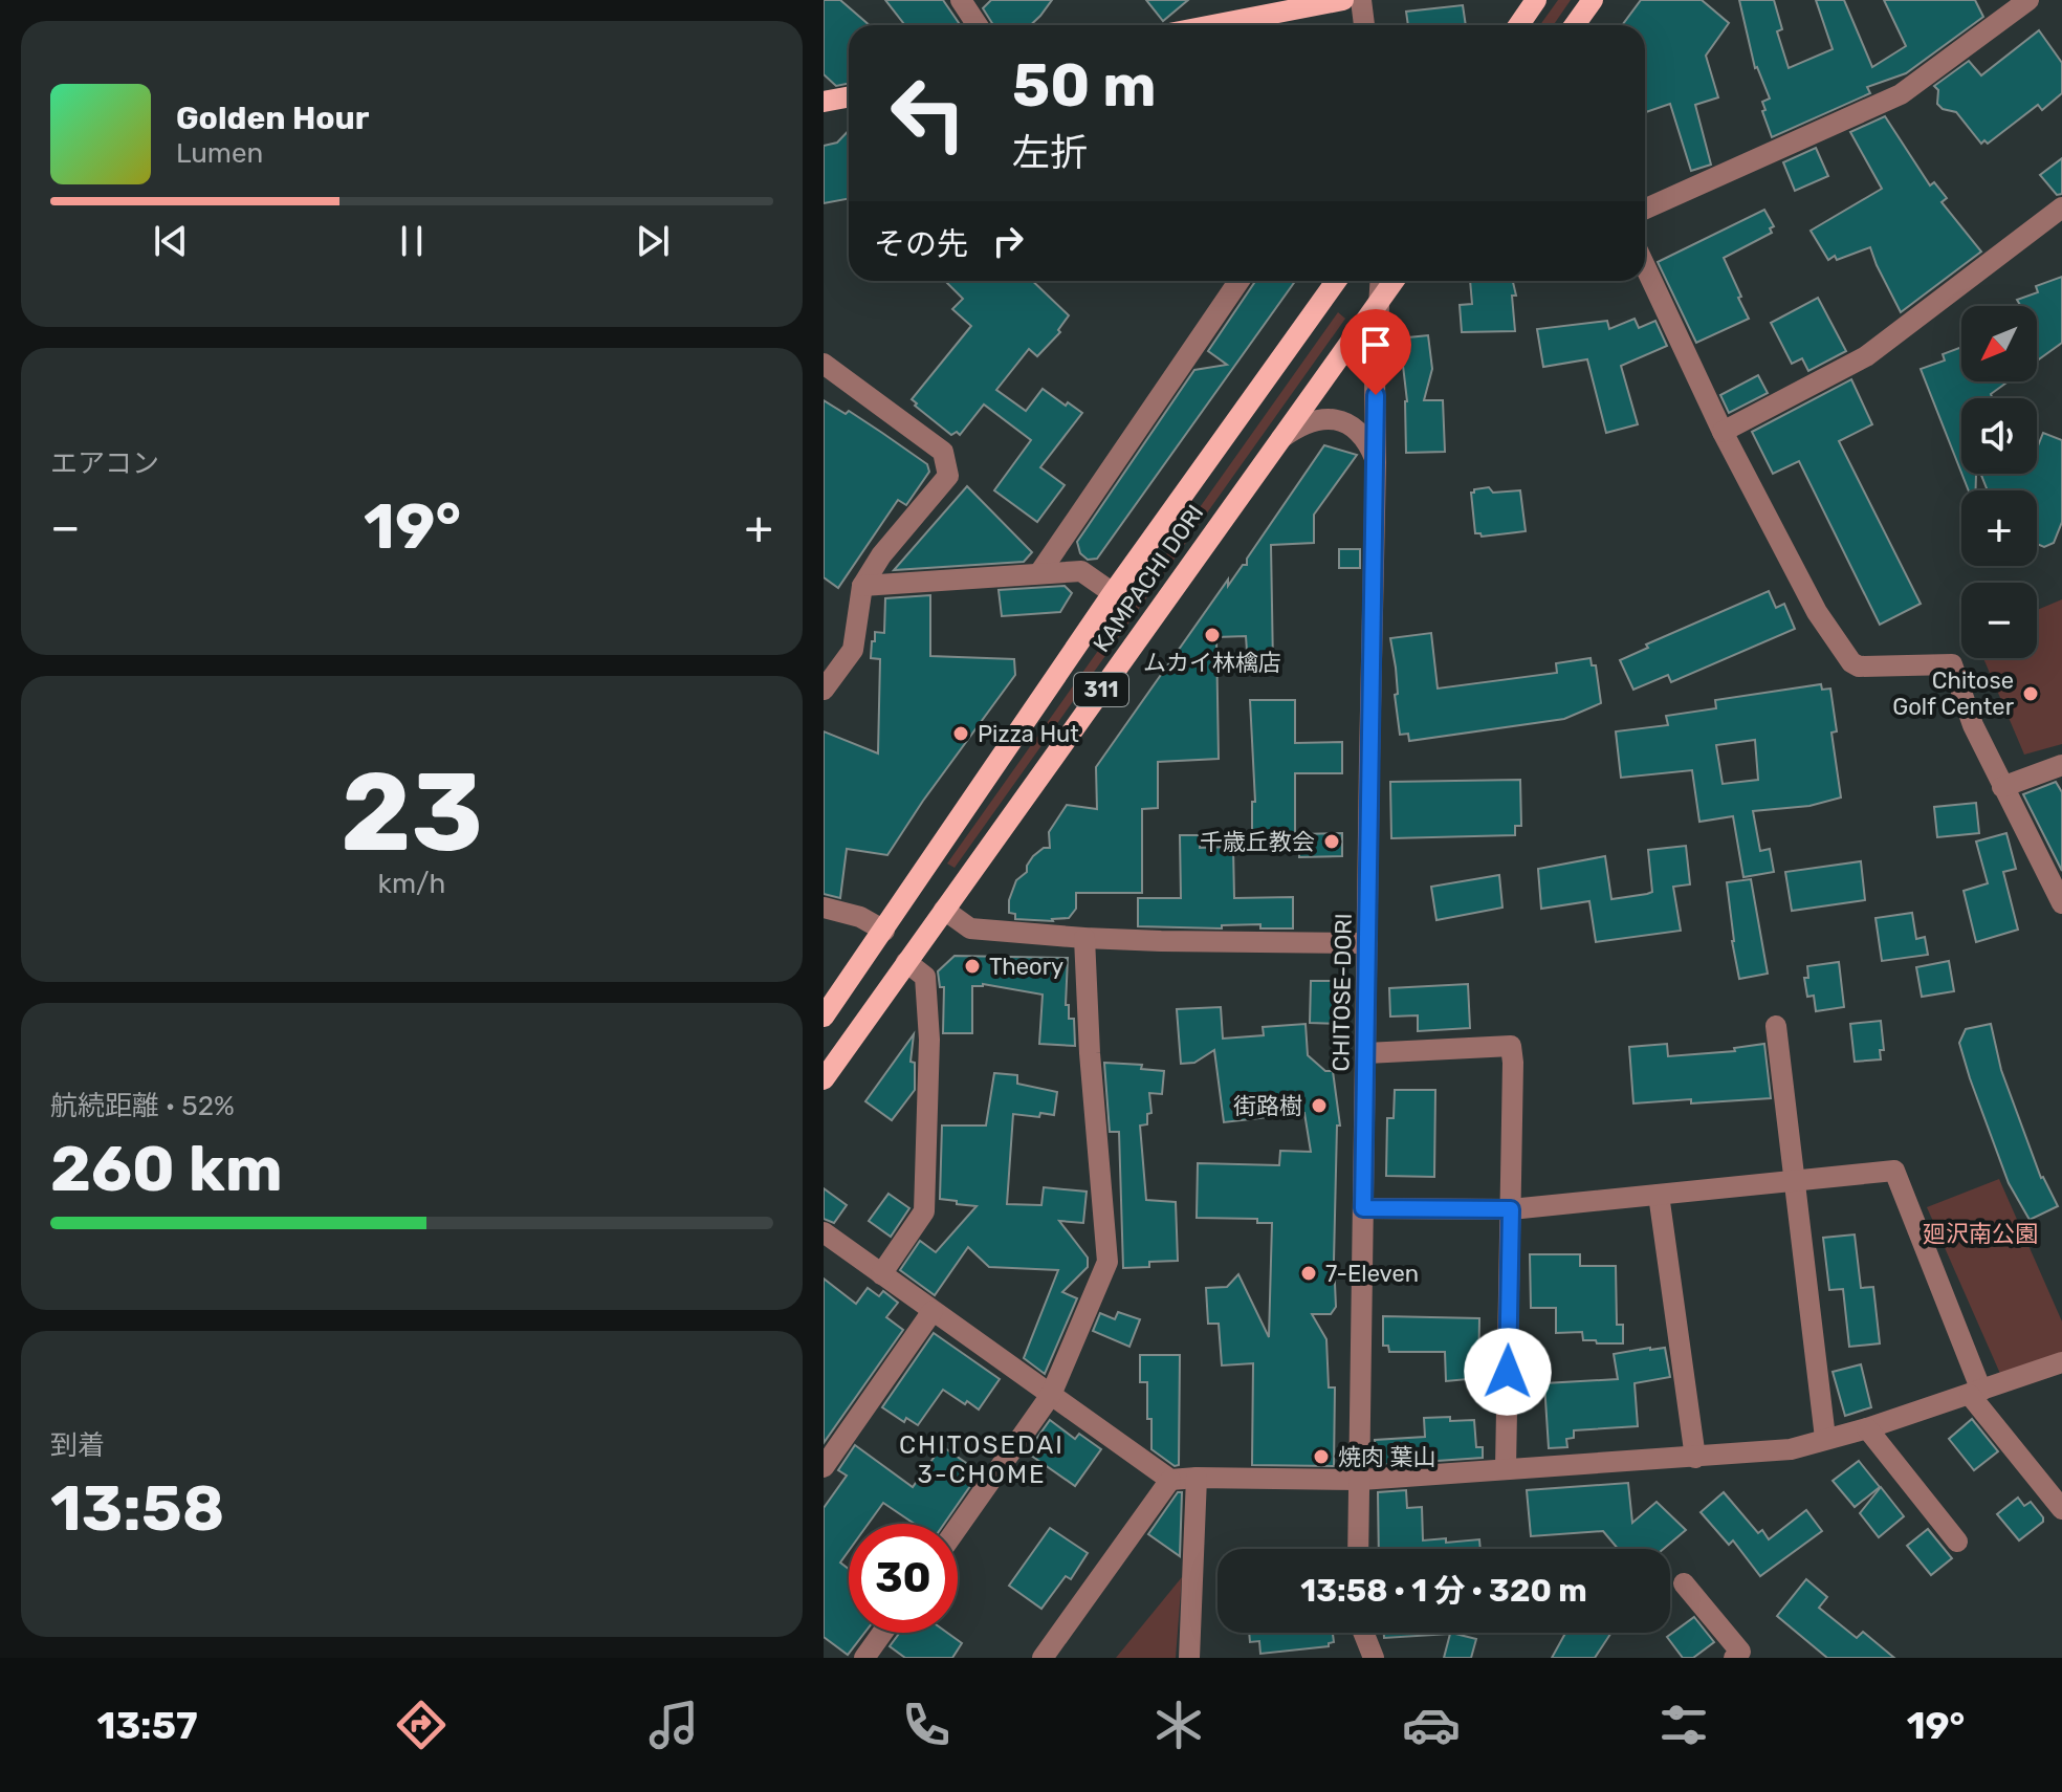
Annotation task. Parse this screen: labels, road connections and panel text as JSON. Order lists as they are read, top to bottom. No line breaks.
{"streets":{"main road":["KAMPACHI DORI","311"],"street":["CHITOSE-DORI"]},"crossings":[["KAMPACHI DORI","CHITOSE-DORI"]],"districts":["CHITOSEDAI 3-CHOME"],"parks":["廻沢南公園"],"places":["ムカイ林檎店","Chitose Golf Center","Pizza Hut","千歳丘教会","Theory","街路樹","7-Eleven","焼肉 葉山"],"north":"bottom left","page":{"turn":["50 m","左折"],"song":["Golden Hour","Lumen"],"then":"その先","map_buttons":["+","−"],"tile":["エアコン",["23","km/h"],["航続距離 · 52%","260 km"],["到着","13:58"]],"heat":["−","19°","+"],"limit":"30","trip":"13:58 · 1 分 · 320 m","tabs":["13:57","19°"]}}
